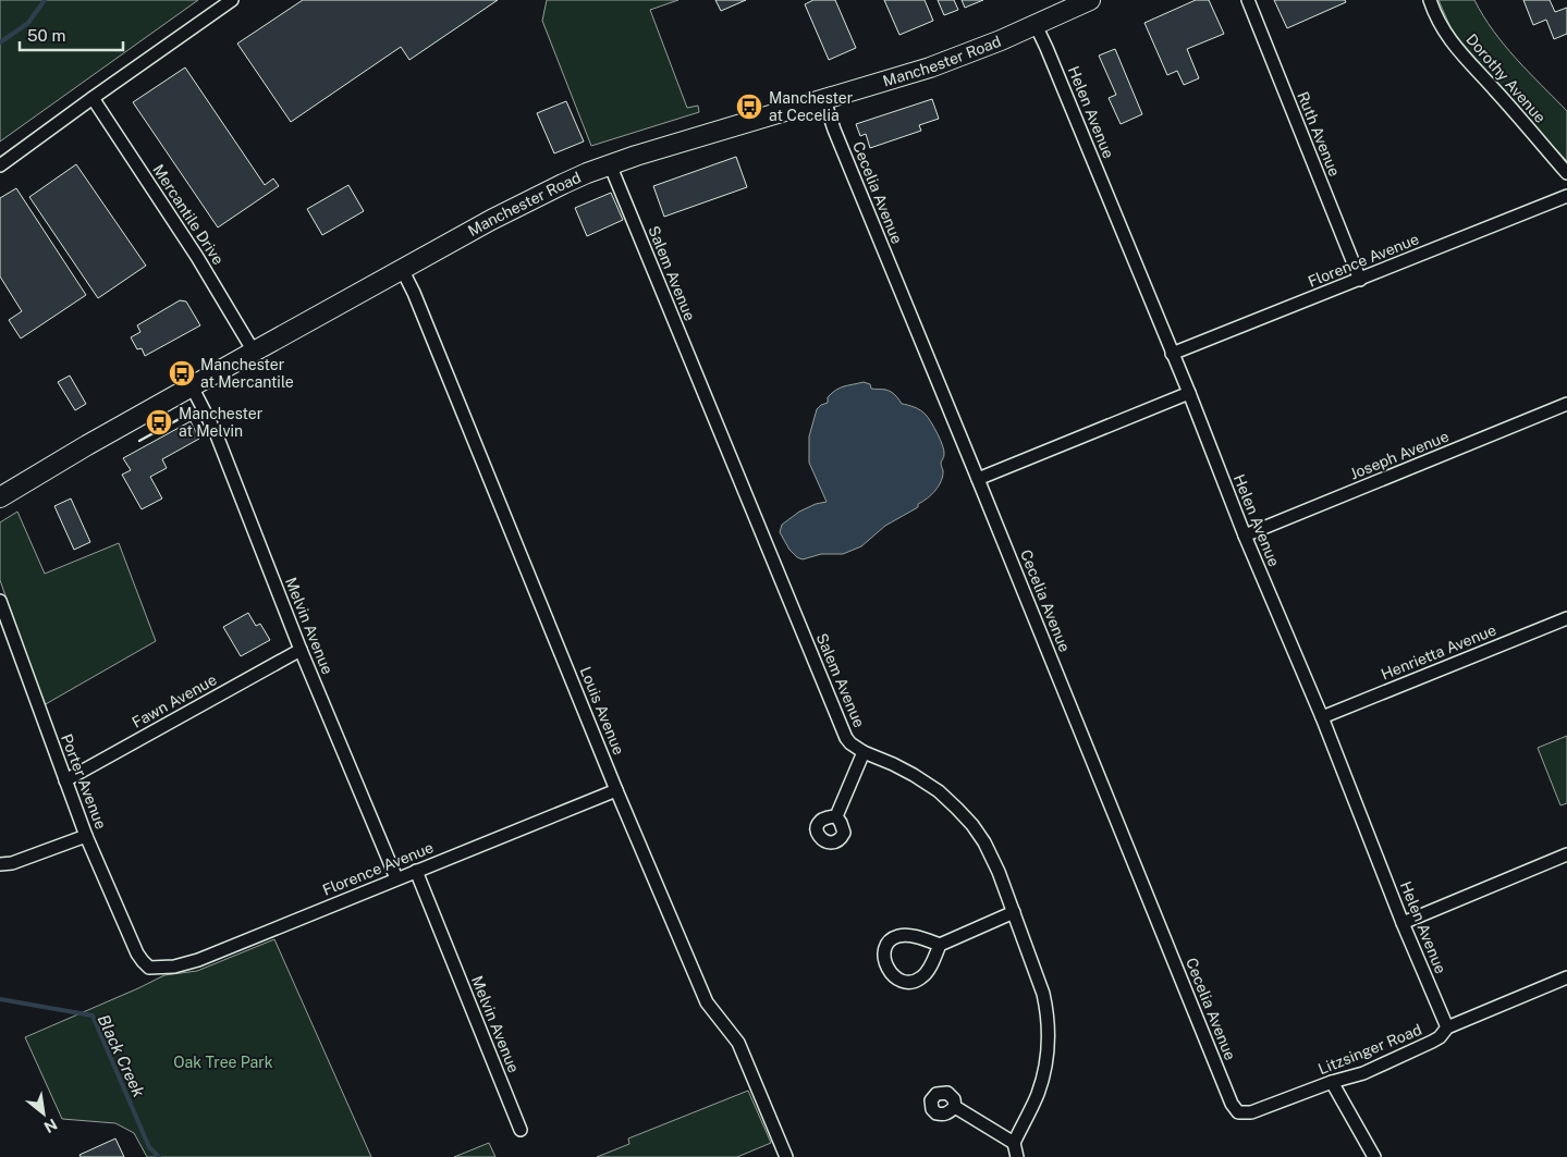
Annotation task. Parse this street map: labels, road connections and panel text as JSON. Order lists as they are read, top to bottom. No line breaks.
{"streets":{"main road":["Manchester Road"],"street":["Dorothy Avenue","Helen Avenue","Ruth Avenue","Cecelia Avenue","Mercantile Drive","Florence Avenue","Salem Avenue","Joseph Avenue","Melvin Avenue","Henrietta Avenue","Fawn Avenue","Louis Avenue","Porter Avenue","Litzsinger Road"]},"crossings":[["Manchester Road","Helen Avenue"],["Manchester Road","Cecelia Avenue"],["Manchester Road","Mercantile Drive"],["Manchester Road","Salem Avenue"],["Manchester Road","Melvin Avenue"],["Manchester Road","Louis Avenue"],["Helen Avenue","Florence Avenue"],["Helen Avenue","Joseph Avenue"],["Helen Avenue","Henrietta Avenue"],["Helen Avenue","Litzsinger Road"],["Ruth Avenue","Florence Avenue"],["Cecelia Avenue","Litzsinger Road"],["Florence Avenue","Melvin Avenue"],["Florence Avenue","Louis Avenue"],["Florence Avenue","Porter Avenue"],["Melvin Avenue","Fawn Avenue"],["Fawn Avenue","Porter Avenue"]],"water":["Black Creek"],"parks":["Oak Tree Park"],"places":{"bus stop":["Manchester at Cecelia","Manchester at Mercantile","Manchester at Melvin"]},"scale_bar":"50 m","north":"bottom right"}
